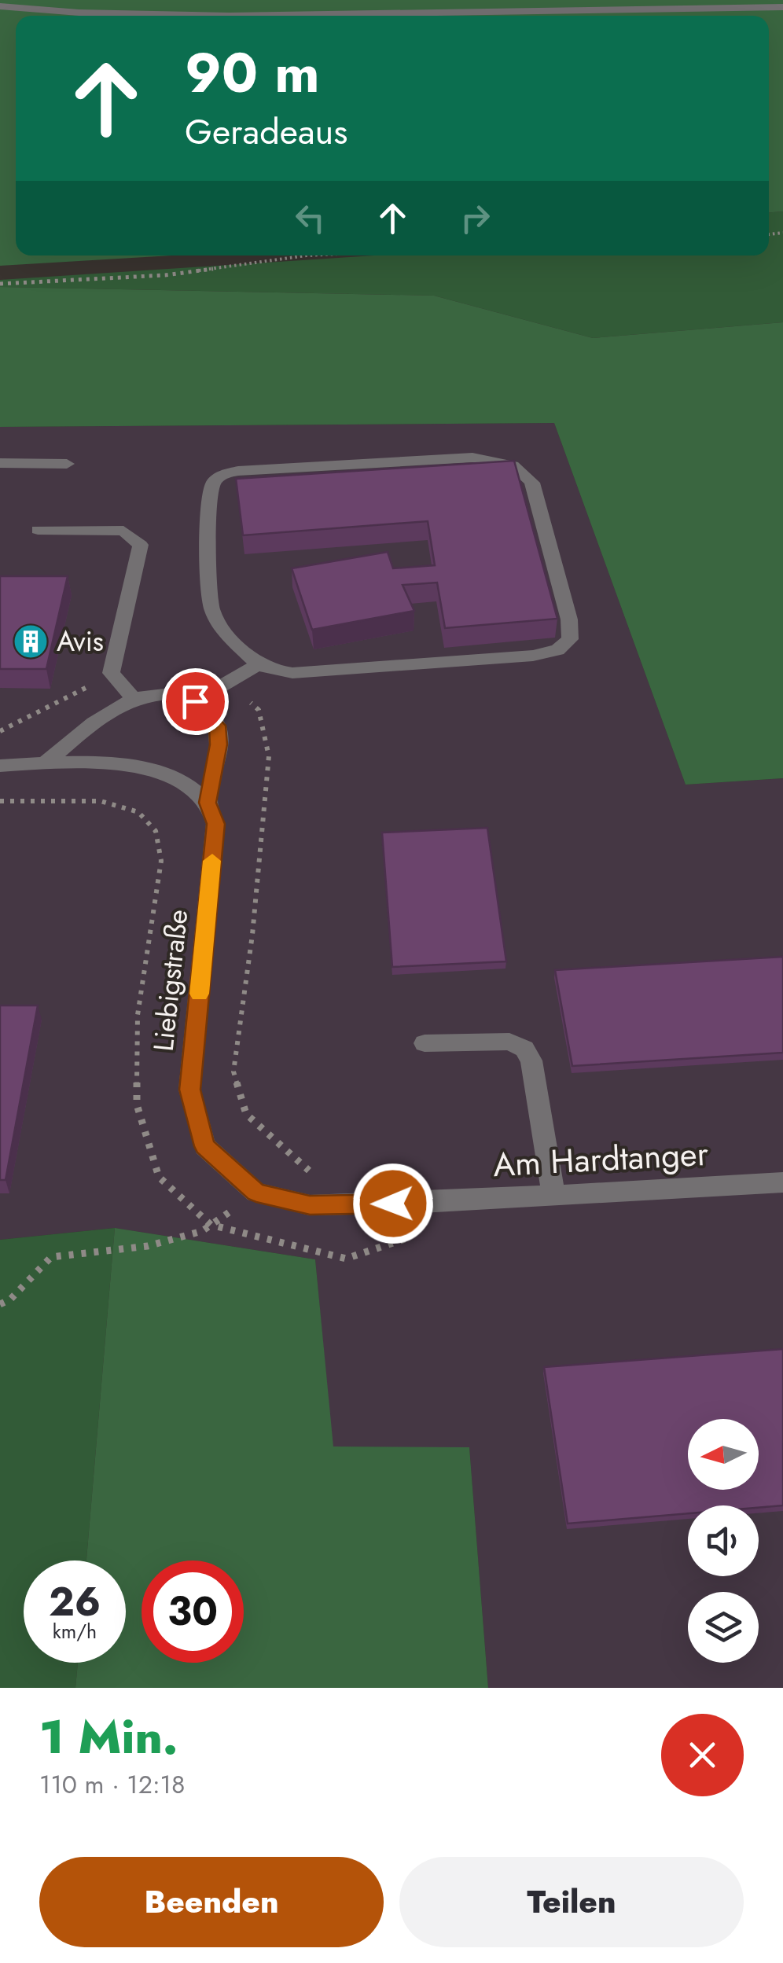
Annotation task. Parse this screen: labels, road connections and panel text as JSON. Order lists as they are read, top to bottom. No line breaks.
{"streets":{"street":["Liebigstraße","Am Hardtanger"]},"crossings":[["Liebigstraße","Am Hardtanger"]],"places":{"building":["Avis"]},"north":"left","page":{"turn":["90 m","Geradeaus"],"speed":"26 km/h","limit":"30","heading":["1 Min.","110 m · 12:18"],"buttons":["Beenden","Teilen"]}}
